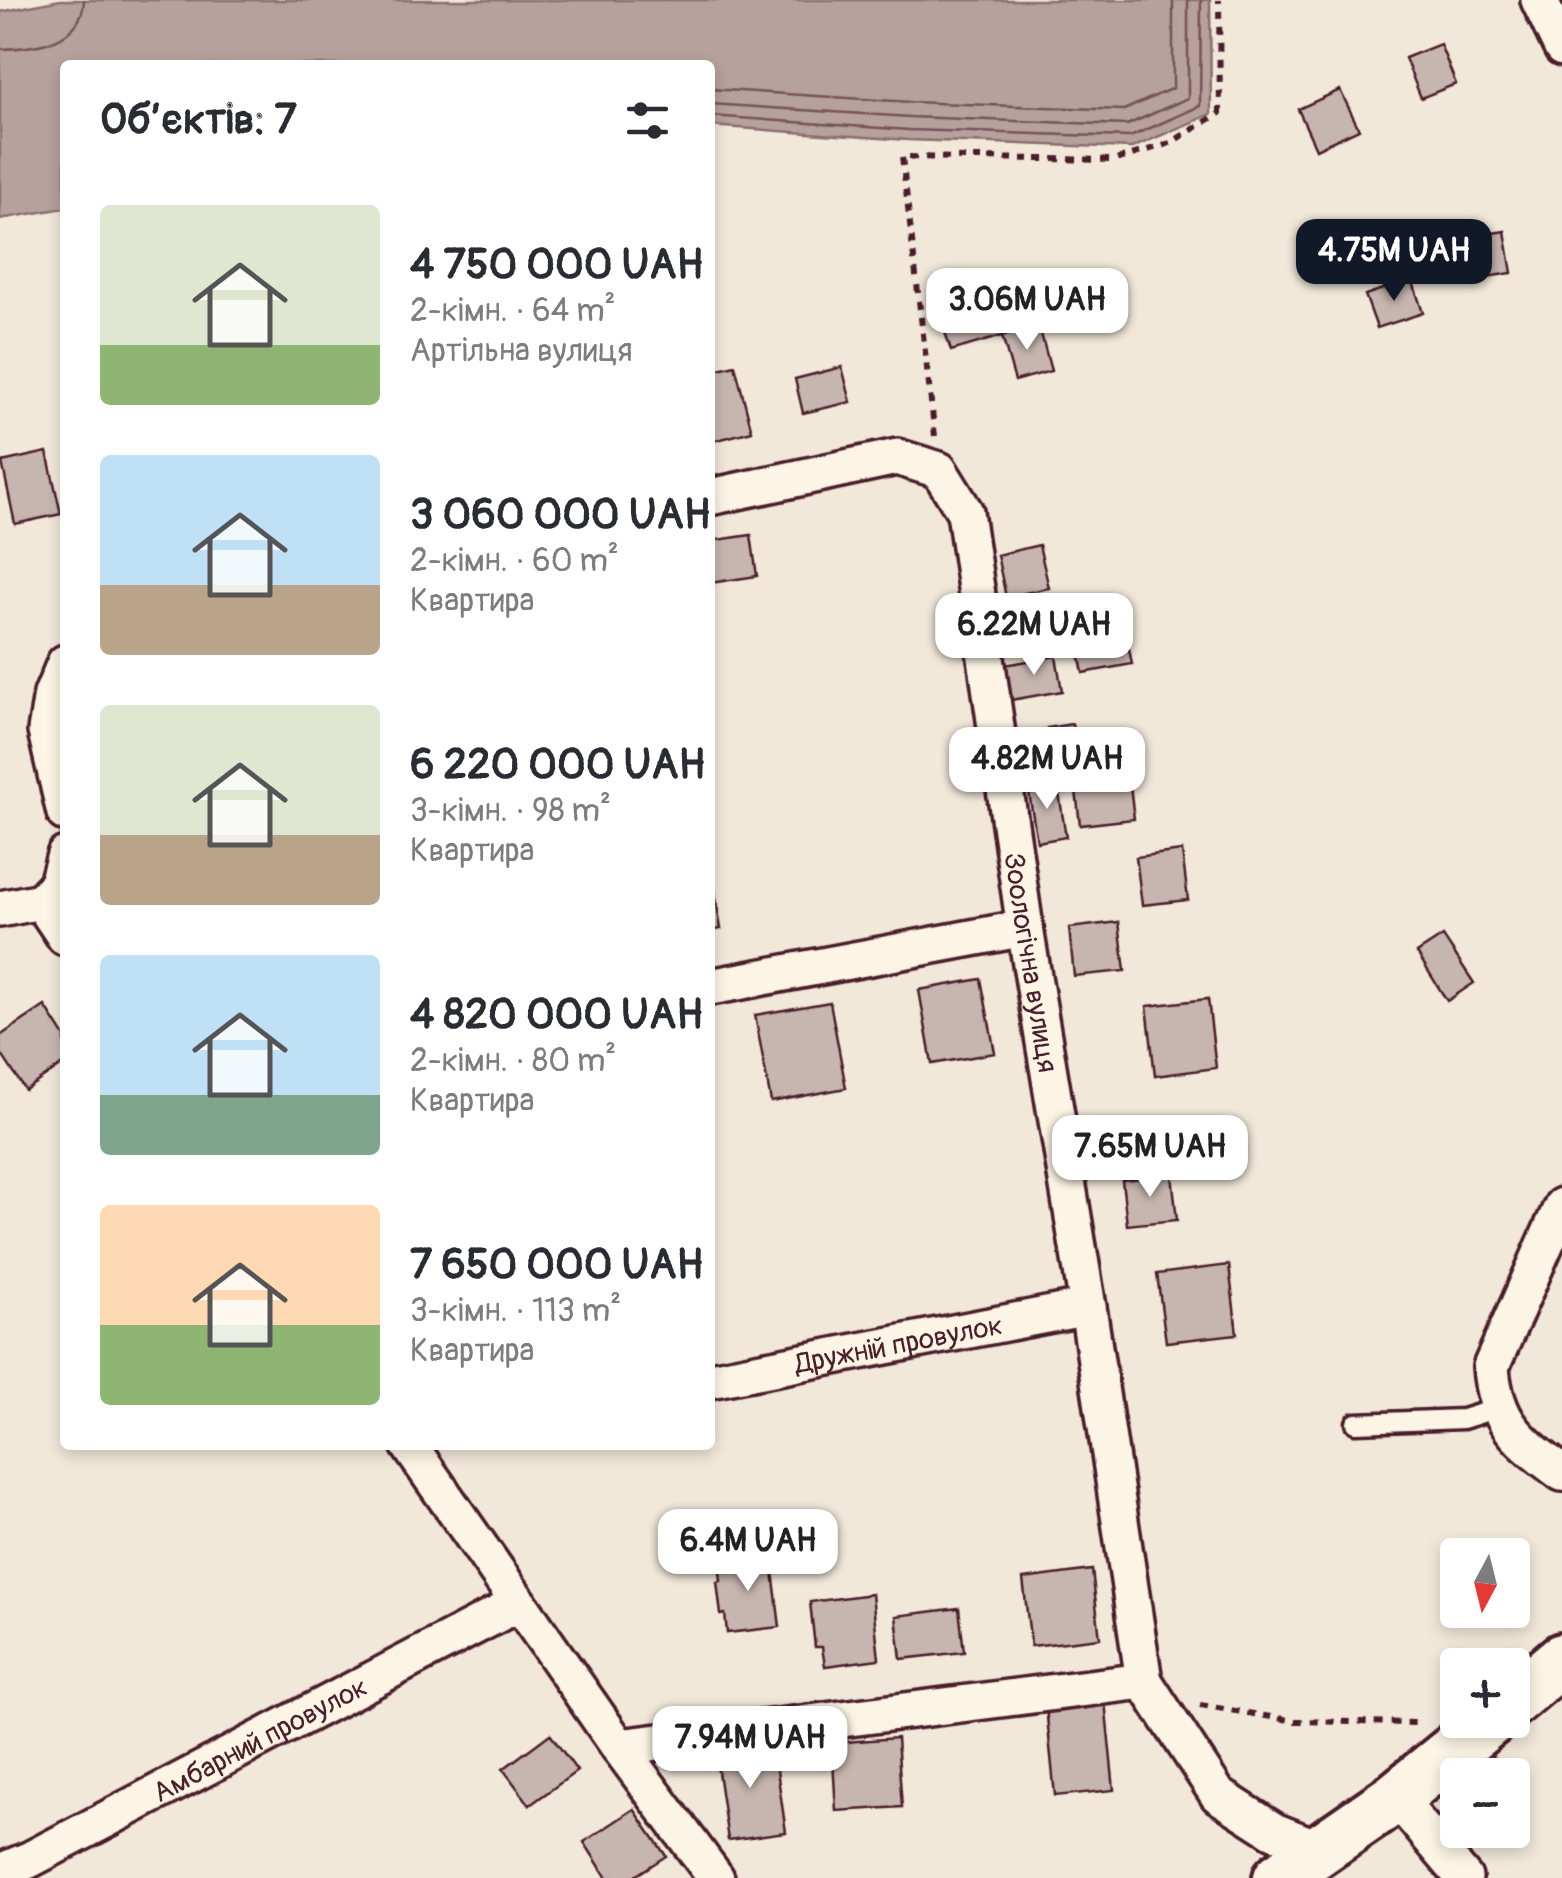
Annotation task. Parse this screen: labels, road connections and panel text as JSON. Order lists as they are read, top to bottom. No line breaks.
{"streets":{"street":["Зоологічна вулиця","Дружній провулок","Амбарний провулок"]},"crossings":[["Зоологічна вулиця","Дружній провулок"]],"north":"bottom","page":{"heading":"Об’єктів: 7","list":[{"name":"4 750 000 UAH","note":"2-кімн. · 64 m² · Артільна вулиця"},{"name":"3 060 000 UAH","note":"2-кімн. · 60 m² · Квартира"},{"name":"6 220 000 UAH","note":"3-кімн. · 98 m² · Квартира"},{"name":"4 820 000 UAH","note":"2-кімн. · 80 m² · Квартира"},{"name":"7 650 000 UAH","note":"3-кімн. · 113 m² · Квартира"}],"price":["4.75M UAH","3.06M UAH","6.22M UAH","4.82M UAH","7.65M UAH","6.4M UAH","7.94M UAH"],"map_buttons":["+","−"]}}
